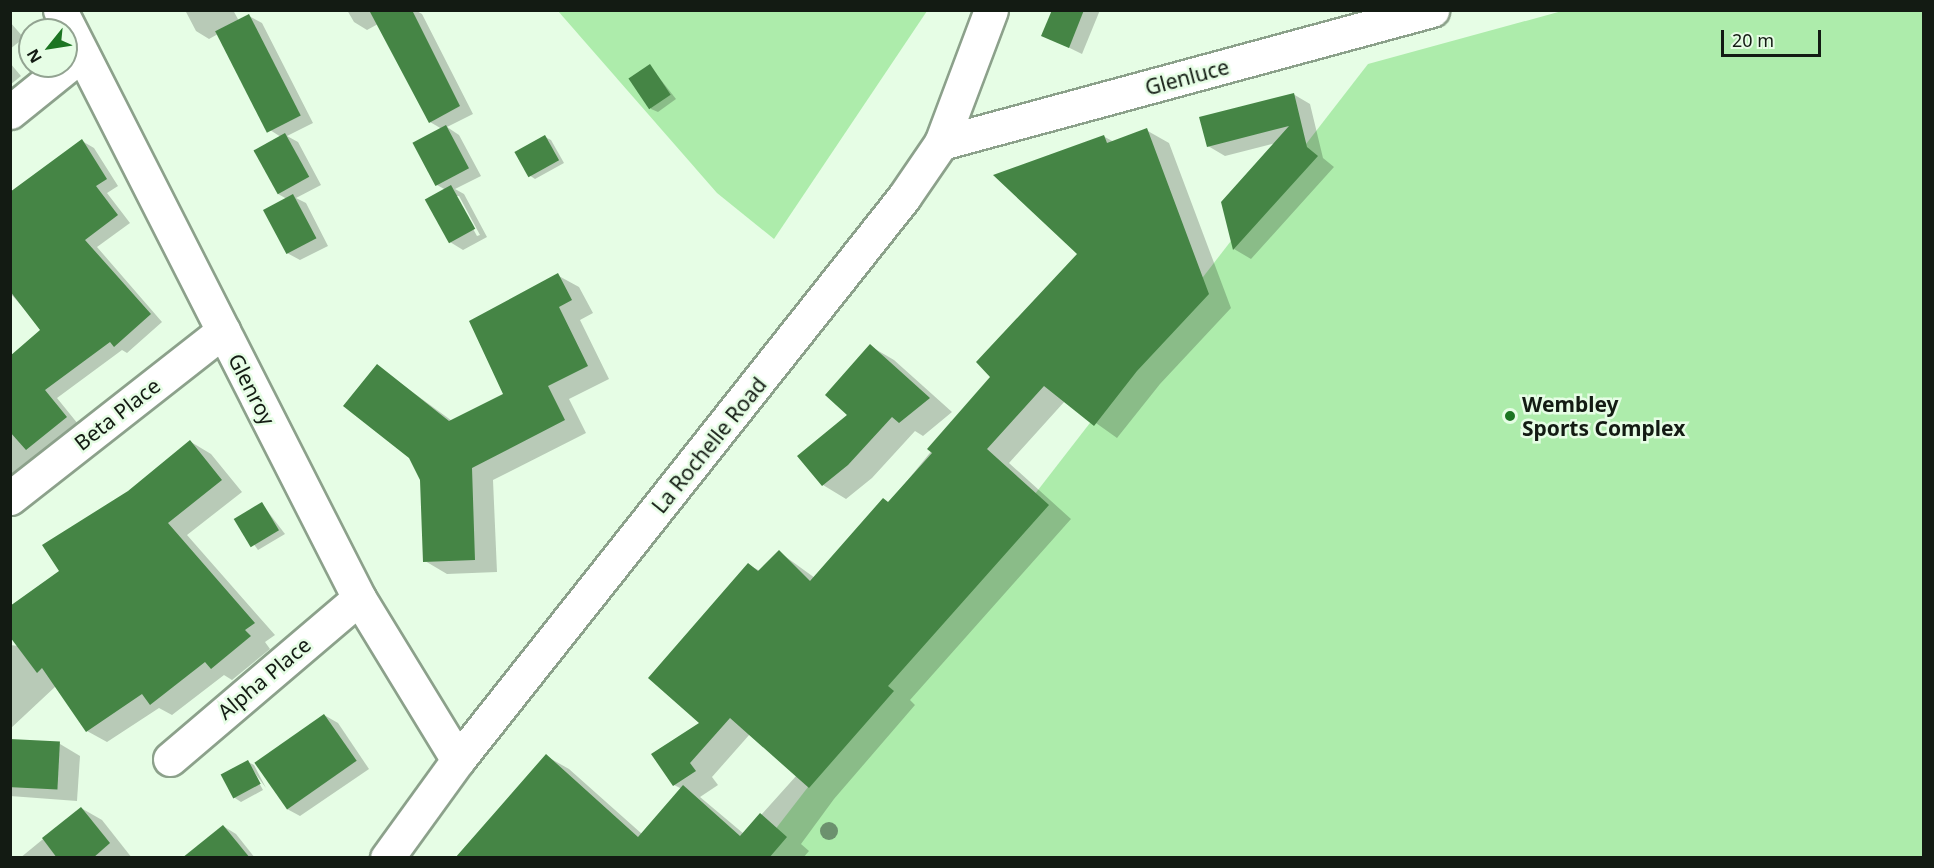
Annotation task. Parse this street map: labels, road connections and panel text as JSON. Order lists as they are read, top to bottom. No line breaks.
{"streets":{"street":["Glenluce","Glenroy","Beta Place","La Rochelle Road","Alpha Place"]},"crossings":[["Glenluce","La Rochelle Road"],["Glenroy","Beta Place"],["Glenroy","La Rochelle Road"],["Glenroy","Alpha Place"]],"places":["Wembley Sports Complex"],"scale_bar":"20 m","north":"bottom left"}
